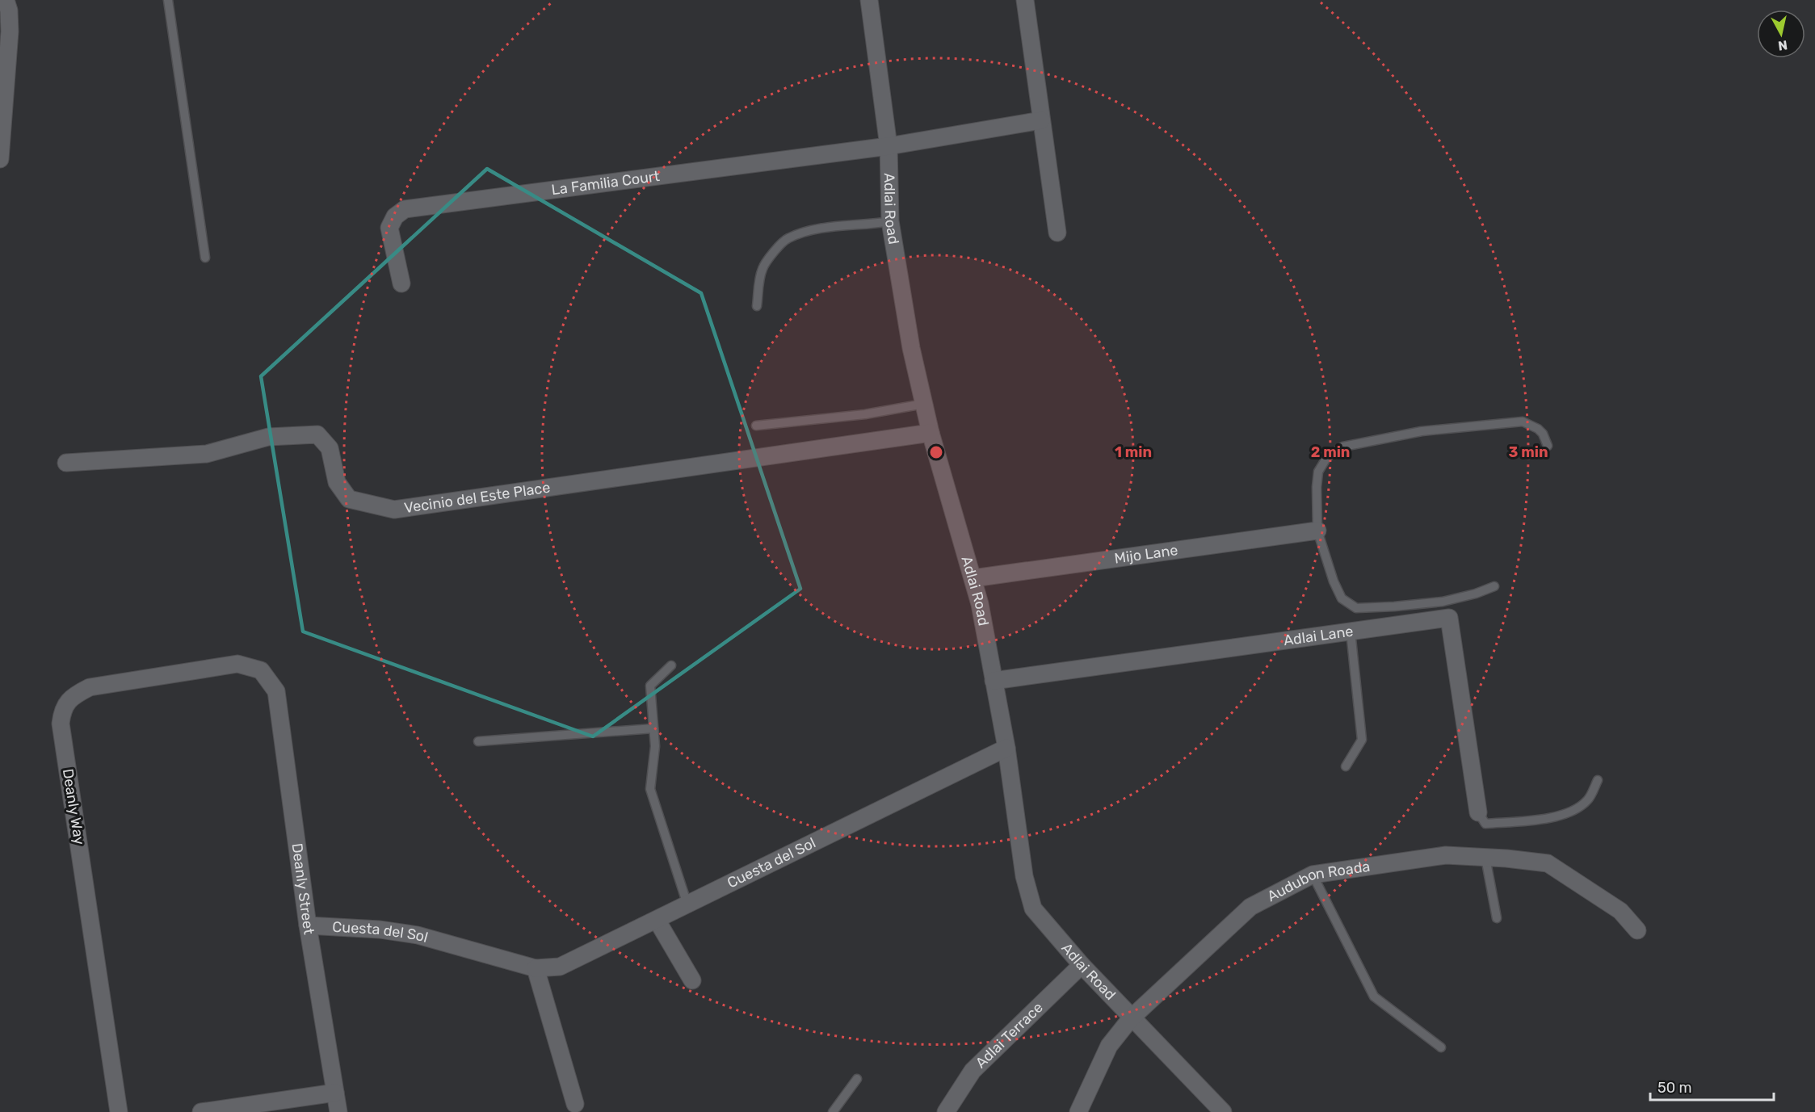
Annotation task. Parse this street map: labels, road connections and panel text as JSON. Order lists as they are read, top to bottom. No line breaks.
{"streets":{"street":["La Familia Court","Adlai Road","Vecinio del Este Place","Mijo Lane","Adlai Lane","Deanly Way","Cuesta del Sol","Audubon Roada","Deanly Street","Adlai Terrace"]},"crossings":[["La Familia Court","Adlai Road"],["Adlai Road","Vecinio del Este Place"],["Adlai Road","Mijo Lane"],["Adlai Road","Adlai Lane"],["Adlai Road","Cuesta del Sol"],["Adlai Road","Audubon Roada"],["Adlai Road","Adlai Terrace"],["Deanly Way","Deanly Street"],["Cuesta del Sol","Deanly Street"]],"scale_bar":"50 m","north":"bottom","rings":["1 min","2 min","3 min"]}
